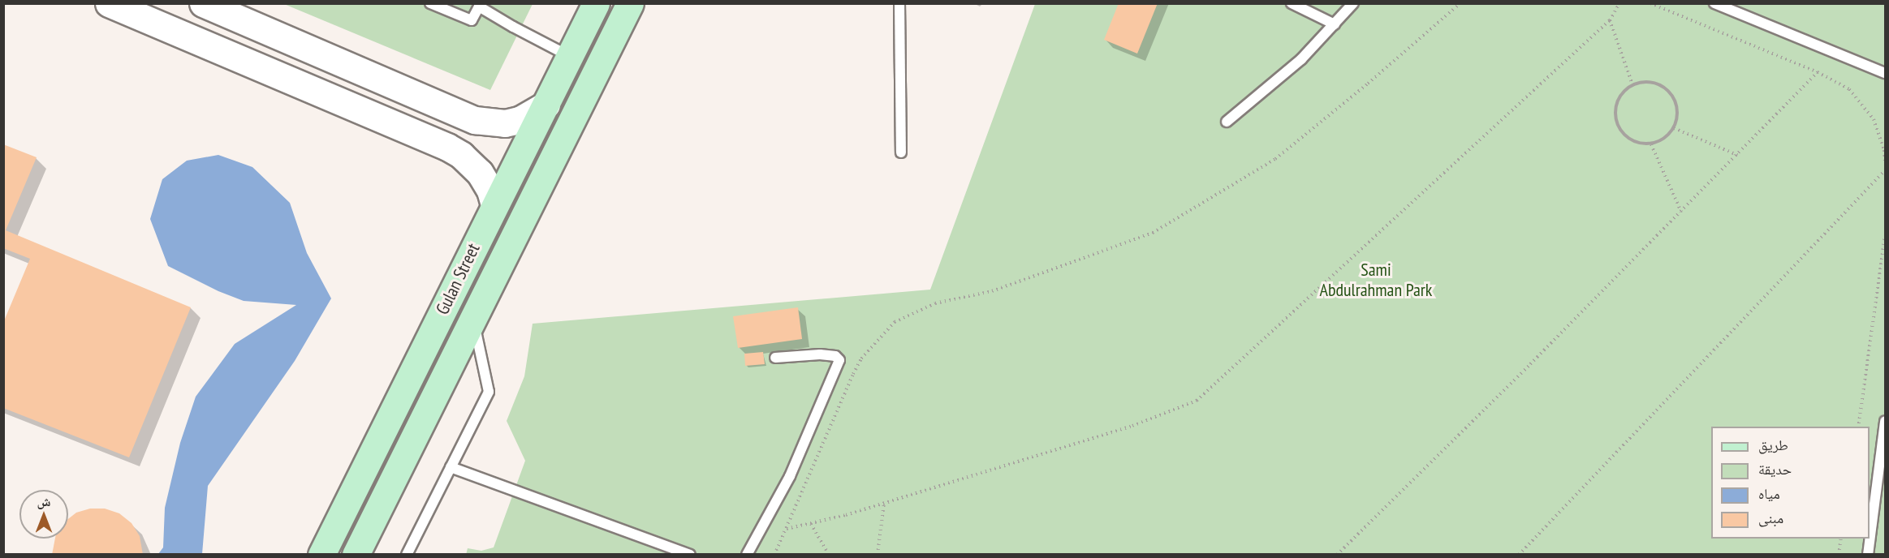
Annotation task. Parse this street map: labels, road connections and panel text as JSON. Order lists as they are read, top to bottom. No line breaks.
{"streets":{"main road":["Gulan Street"]},"parks":["Sami Abdulrahman Park"],"legend":["طريق","حديقة","مياه","مبنى"],"north":"top"}
